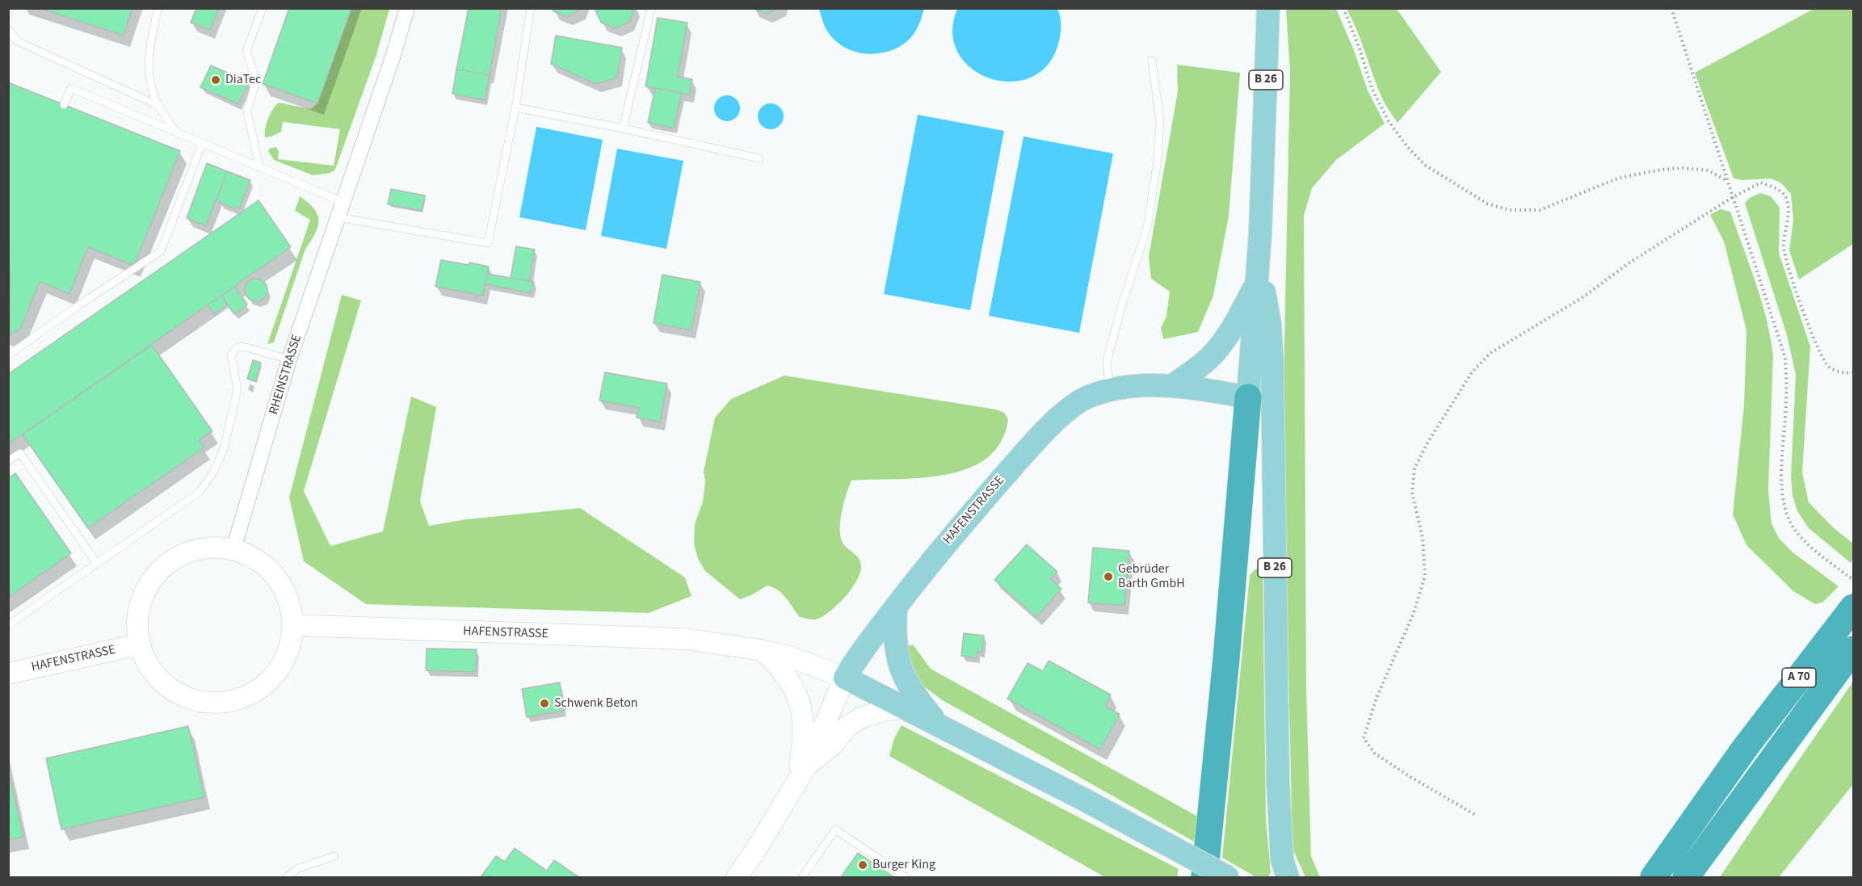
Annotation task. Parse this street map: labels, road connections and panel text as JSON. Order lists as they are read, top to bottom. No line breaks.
{"streets":{"highway":["A 70"],"main road":["B 26","HAFENSTRASSE"],"street":["RHEINSTRASSE"]},"crossings":[["B 26","HAFENSTRASSE"],["RHEINSTRASSE","HAFENSTRASSE"]],"places":["DiaTec","Gebrüder Barth GmbH","Schwenk Beton","Burger King"]}
